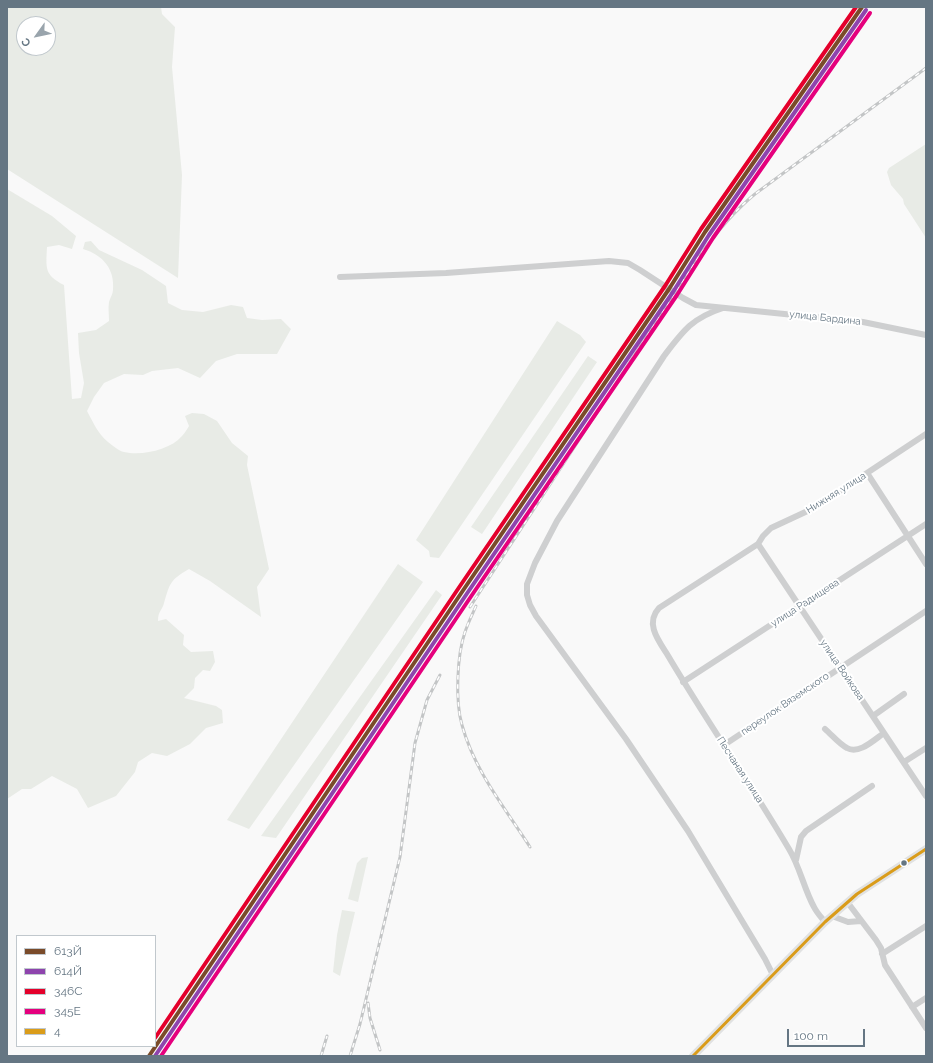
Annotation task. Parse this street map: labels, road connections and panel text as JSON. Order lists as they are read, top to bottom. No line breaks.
{"streets":{"street":["улица Бардина","Нижняя улица","улица Радищева","улица Войкова","переулок Вяземского","Песчаная улица"]},"crossings":[["Нижняя улица","улица Войкова"],["Нижняя улица","Песчаная улица"],["улица Радищева","улица Войкова"],["улица Радищева","Песчаная улица"],["улица Войкова","переулок Вяземского"],["переулок Вяземского","Песчаная улица"]],"lines":["transit line 613Й","transit line 346С","transit line 614Й","transit line 345Е","transit line 4"],"legend":["613Й","614Й","346С","345Е","4"],"scale_bar":"100 m","north":"bottom left"}
